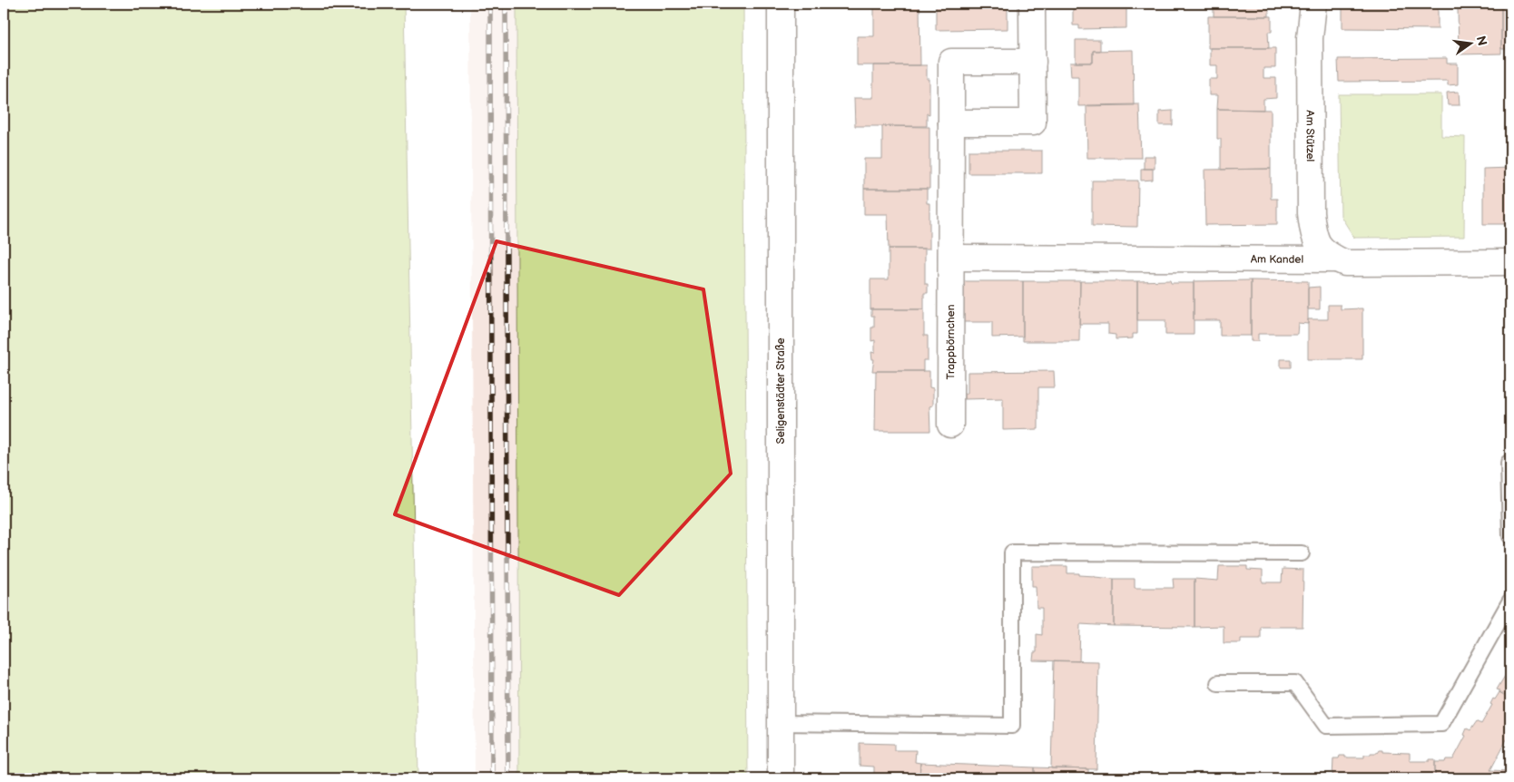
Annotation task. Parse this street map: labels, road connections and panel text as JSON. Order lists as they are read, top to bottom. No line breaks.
{"streets":{"street":["Am Stützel","Am Kandel","Trappbörnchen","Seligenstädter Straße"]},"crossings":[["Am Stützel","Am Kandel"],["Am Kandel","Trappbörnchen"]],"north":"right"}
